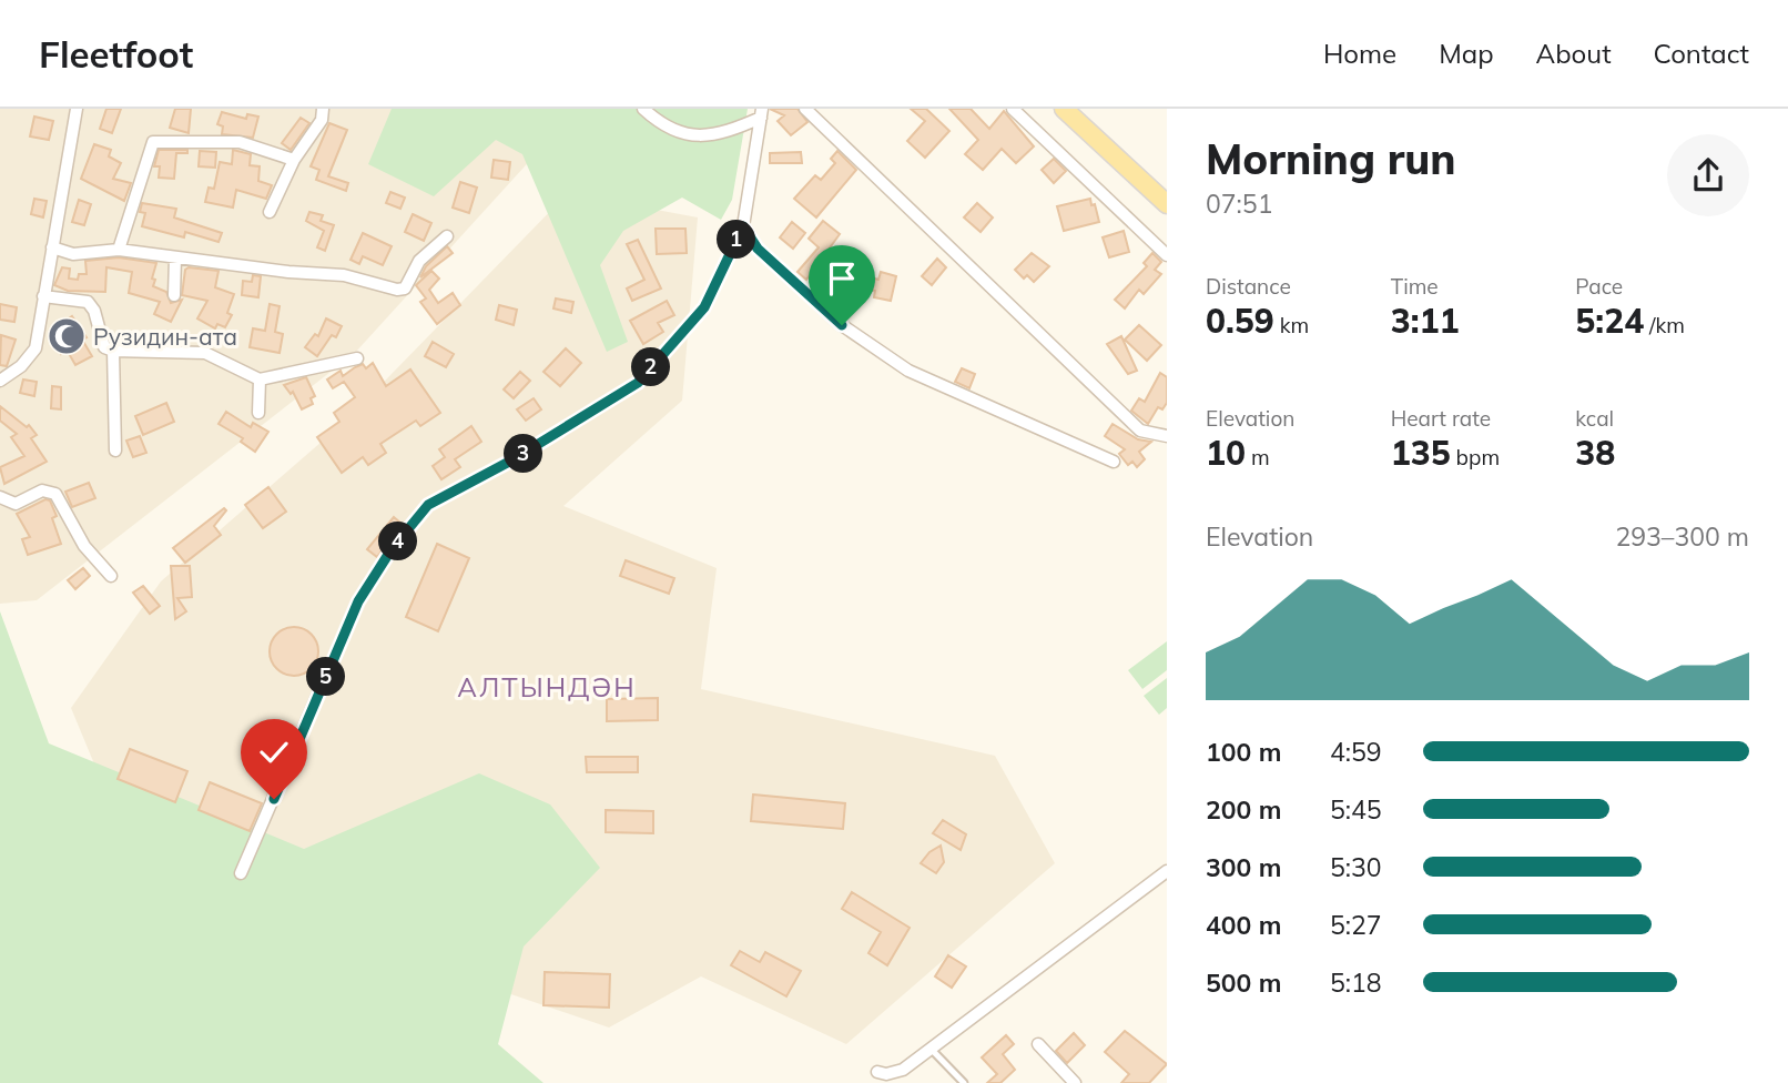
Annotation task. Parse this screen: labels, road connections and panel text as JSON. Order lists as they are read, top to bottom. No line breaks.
{"districts":["АЛТЫНДӘН"],"places":{"mosque":["Рузидин-ата"]},"page":{"header":"Fleetfoot","nav":["Home","Map","About","Contact"],"heading":["Morning run","07:51"],"pins":["1","2","3","4","5"],"stats":[["Distance","0.59 km"],["Time","3:11"],["Pace","5:24 /km"],["Elevation","10 m"],["Heart rate","135 bpm"],["kcal","38"]],"chart":["Elevation","293–300 m"],"list":[{"name":"100 m","note":"4:59"},{"name":"200 m","note":"5:45"},{"name":"300 m","note":"5:30"},{"name":"400 m","note":"5:27"},{"name":"500 m","note":"5:18"}]}}
